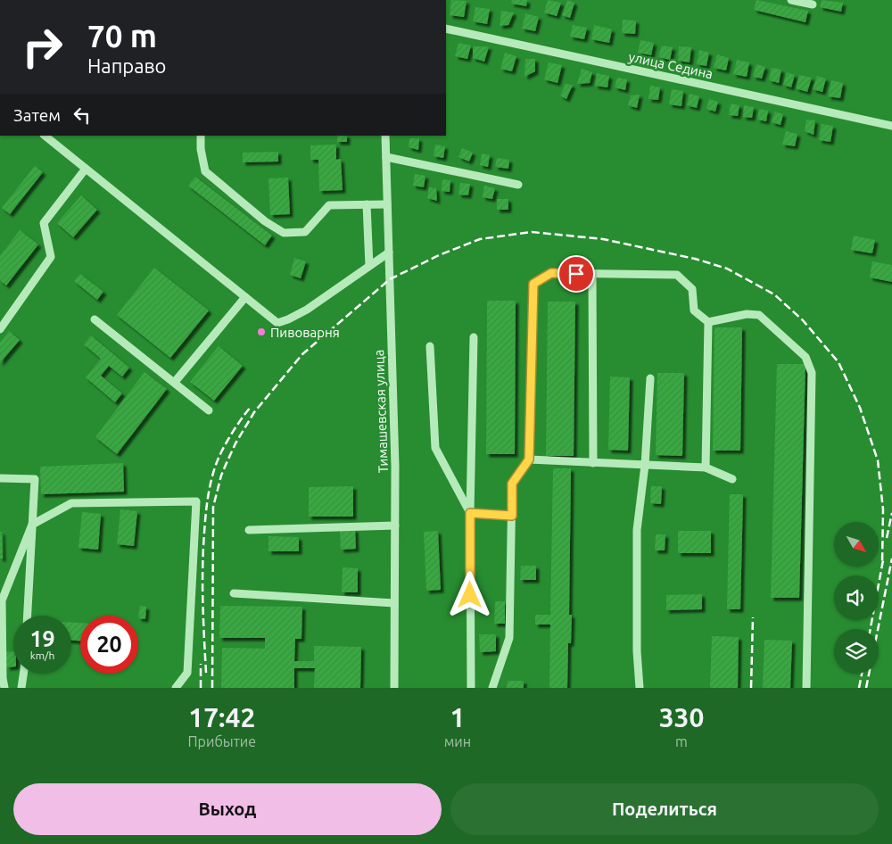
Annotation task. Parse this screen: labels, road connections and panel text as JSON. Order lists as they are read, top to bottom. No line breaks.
{"streets":{"street":["улица Седина","Тимашевская улица"]},"places":["Пивоварня"],"north":"bottom right","page":{"turn":["70 m","Направо"],"then":"Затем","speed":"19 km/h","limit":"20","eta":["17:42","Прибытие","1","мин","330","m"],"buttons":["Выход","Поделиться"]}}
